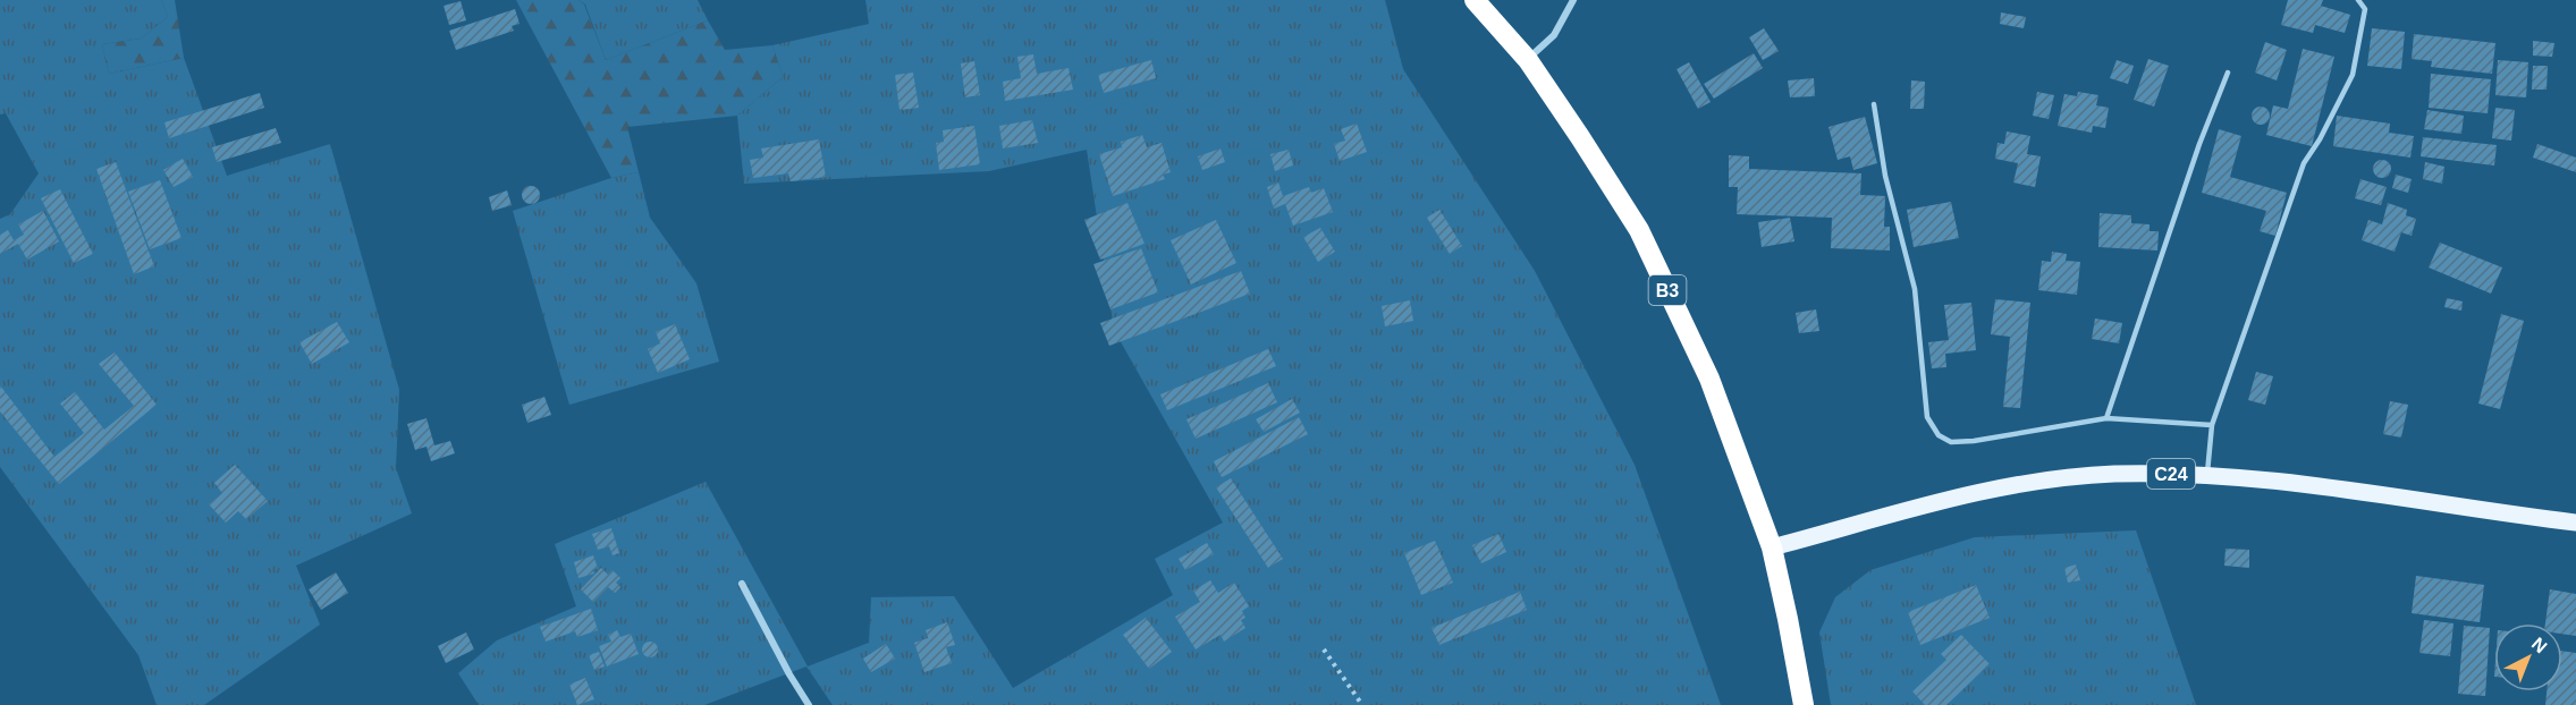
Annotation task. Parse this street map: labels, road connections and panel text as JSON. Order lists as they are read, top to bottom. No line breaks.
{"streets":{"highway":["B3"],"main road":["C24"]},"crossings":[["B3","C24"]],"north":"top right"}
